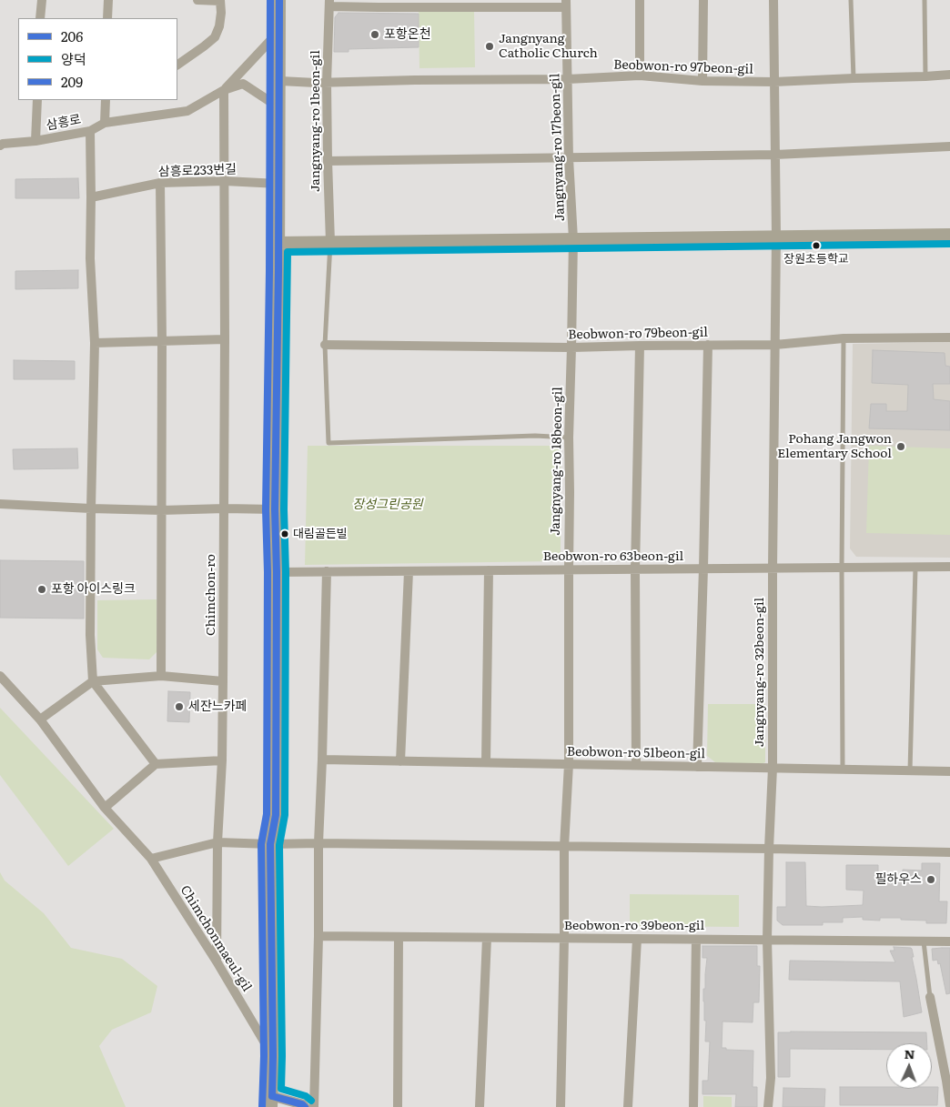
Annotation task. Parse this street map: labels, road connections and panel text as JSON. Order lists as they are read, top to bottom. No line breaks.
{"streets":{"street":["Beobwon-ro 97beon-gil","Jangnyang-ro 1beon-gil","삼흥로","Jangnyang-ro 17beon-gil","삼흥로233번길","Beobwon-ro 79beon-gil","Jangnyang-ro 18beon-gil","Beobwon-ro 63beon-gil","Chimchon-ro","Jangnyang-ro 32beon-gil","Beobwon-ro 51beon-gil","Beobwon-ro 39beon-gil","Chimchonmaeul-gil"]},"crossings":[["Beobwon-ro 97beon-gil","Jangnyang-ro 1beon-gil"],["Beobwon-ro 97beon-gil","Jangnyang-ro 17beon-gil"],["Beobwon-ro 97beon-gil","Jangnyang-ro 32beon-gil"],["삼흥로","Chimchon-ro"],["Jangnyang-ro 17beon-gil","Jangnyang-ro 18beon-gil"],["삼흥로233번길","Chimchon-ro"],["Beobwon-ro 79beon-gil","Jangnyang-ro 18beon-gil"],["Beobwon-ro 79beon-gil","Jangnyang-ro 32beon-gil"],["Jangnyang-ro 18beon-gil","Beobwon-ro 63beon-gil"],["Jangnyang-ro 18beon-gil","Beobwon-ro 51beon-gil"],["Jangnyang-ro 18beon-gil","Beobwon-ro 39beon-gil"],["Beobwon-ro 63beon-gil","Jangnyang-ro 32beon-gil"],["Jangnyang-ro 32beon-gil","Beobwon-ro 51beon-gil"],["Jangnyang-ro 32beon-gil","Beobwon-ro 39beon-gil"]],"parks":["장성그린공원"],"places":["포항온천","Jangnyang Catholic Church","장원초등학교","Pohang Jangwon Elementary School","대림골든빌","포항 아이스링크","세잔느카페","필하우스"],"lines":["transit line 206","transit line 209","transit line 양덕"],"legend":["206","양덕","209"],"north":"top"}
